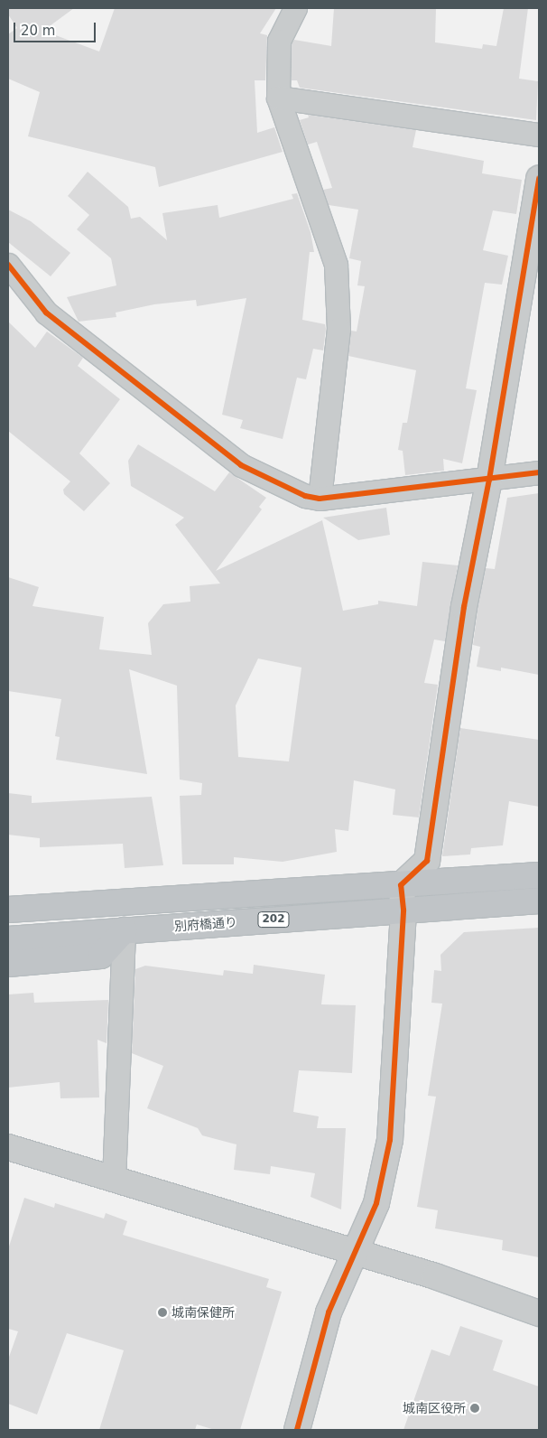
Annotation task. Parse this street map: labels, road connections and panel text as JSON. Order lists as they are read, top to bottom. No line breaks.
{"streets":{"highway":["202","別府橋通り"]},"places":["城南保健所","城南区役所"],"scale_bar":"20 m"}
